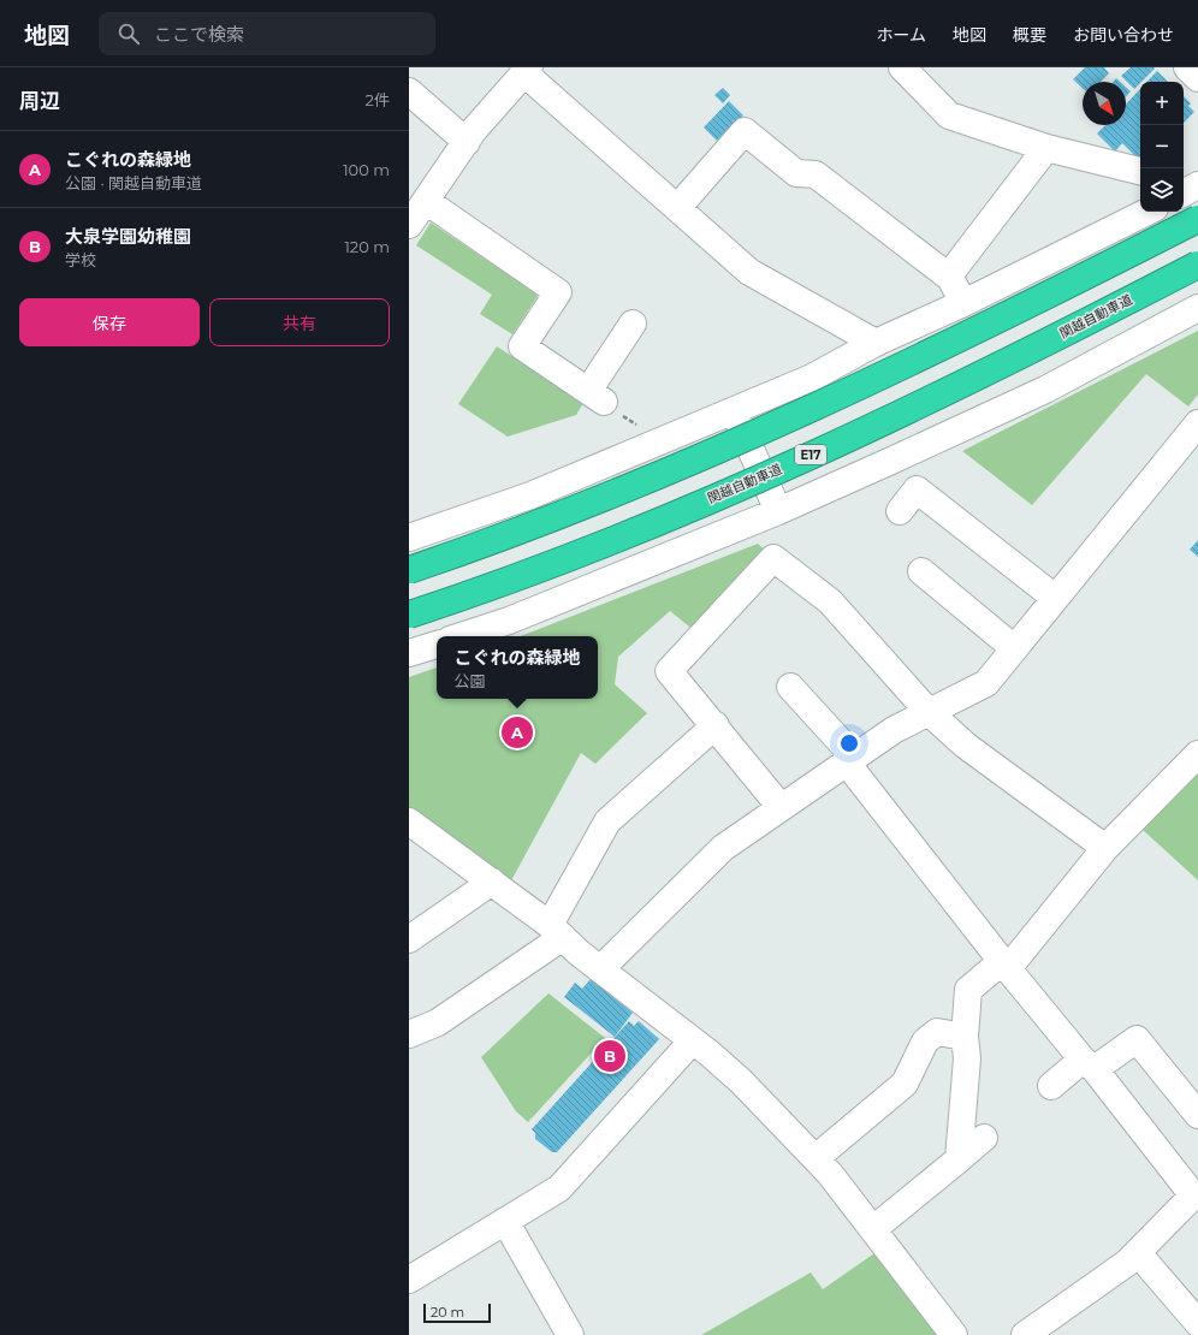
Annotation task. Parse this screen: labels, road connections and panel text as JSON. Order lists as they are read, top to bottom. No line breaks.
{"streets":{"highway":["関越自動車道","E17"]},"scale_bar":"20 m","north":"bottom right","page":{"header":"地図","search":"ここで検索","nav":["ホーム","地図","概要","お問い合わせ"],"heading":["周辺","2件"],"map_buttons":["+","−"],"list":[{"mark":"A","name":"こぐれの森緑地","note":"公園 · 関越自動車道","value":"100 m"},{"mark":"B","name":"大泉学園幼稚園","note":"学校","value":"120 m"}],"buttons":["保存","共有"],"popup":["こぐれの森緑地","公園"],"pins":["A","B"],"scale":"20 m"}}
